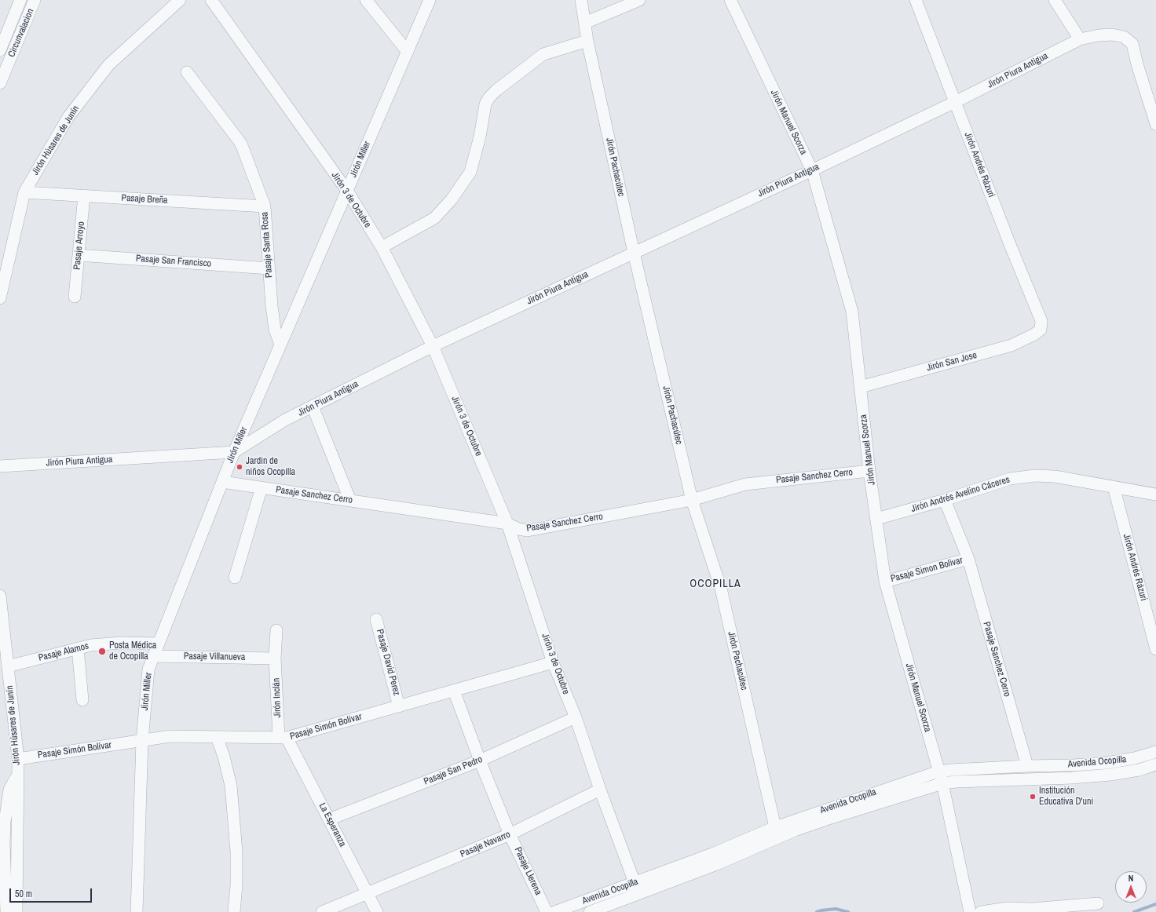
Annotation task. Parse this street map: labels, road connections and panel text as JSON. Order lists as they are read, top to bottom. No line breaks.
{"streets":{"street":["Circunvalacion","Jirón Piura Antigua","Jirón Manuel Scorza","Jirón Húsares de Junín","Jirón Miller","Jirón Andrés Rázuri","Jirón Pachacútec","Pasaje Breña","Jirón 3 de Octubre","Pasaje Santa Rosa","Pasaje Arroyo","Pasaje San Francisco","Jirón San Jose","Pasaje Sanchez Cerro","Jirón Andrés Avelino Cáceres","Pasaje Simon Bolivar","Pasaje Alamos","Pasaje Villanueva","Pasaje David Perez","Jirón Inclán","Pasaje Simón Bolívar","Avenida Ocopilla","Pasaje San Pedro","La Esperanza","Pasaje Navarro","Pasaje Llerena"]},"crossings":[["Jirón Piura Antigua","Jirón Manuel Scorza"],["Jirón Piura Antigua","Jirón Miller"],["Jirón Piura Antigua","Jirón Andrés Rázuri"],["Jirón Piura Antigua","Jirón Pachacútec"],["Jirón Piura Antigua","Jirón 3 de Octubre"],["Jirón Manuel Scorza","Jirón San Jose"],["Jirón Manuel Scorza","Pasaje Sanchez Cerro"],["Jirón Manuel Scorza","Jirón Andrés Avelino Cáceres"],["Jirón Manuel Scorza","Pasaje Simon Bolivar"],["Jirón Manuel Scorza","Avenida Ocopilla"],["Jirón Húsares de Junín","Pasaje Breña"],["Jirón Húsares de Junín","Pasaje Alamos"],["Jirón Húsares de Junín","Pasaje Simón Bolívar"],["Jirón Miller","Jirón 3 de Octubre"],["Jirón Miller","Pasaje Santa Rosa"],["Jirón Miller","Pasaje Sanchez Cerro"],["Jirón Miller","Pasaje Alamos"],["Jirón Miller","Pasaje Villanueva"],["Jirón Miller","Pasaje Simón Bolívar"],["Jirón Andrés Rázuri","Jirón San Jose"],["Jirón Andrés Rázuri","Jirón Andrés Avelino Cáceres"],["Jirón Pachacútec","Pasaje Sanchez Cerro"],["Jirón Pachacútec","Avenida Ocopilla"],["Pasaje Breña","Pasaje Santa Rosa"],["Pasaje Breña","Pasaje Arroyo"],["Jirón 3 de Octubre","Pasaje Sanchez Cerro"],["Jirón 3 de Octubre","Pasaje Simón Bolívar"],["Jirón 3 de Octubre","Avenida Ocopilla"],["Jirón 3 de Octubre","Pasaje San Pedro"],["Jirón 3 de Octubre","Pasaje Navarro"],["Pasaje Santa Rosa","Pasaje San Francisco"],["Pasaje Arroyo","Pasaje San Francisco"],["Pasaje Sanchez Cerro","Jirón Andrés Avelino Cáceres"],["Pasaje Sanchez Cerro","Pasaje Simon Bolivar"],["Pasaje Sanchez Cerro","Avenida Ocopilla"],["Pasaje Villanueva","Jirón Inclán"],["Pasaje David Perez","Pasaje Simón Bolívar"],["Jirón Inclán","Pasaje Simón Bolívar"],["Jirón Inclán","La Esperanza"],["Pasaje Simón Bolívar","La Esperanza"],["Pasaje Simón Bolívar","Pasaje Llerena"],["Pasaje San Pedro","La Esperanza"],["Pasaje San Pedro","Pasaje Llerena"],["La Esperanza","Pasaje Navarro"],["Pasaje Navarro","Pasaje Llerena"]],"districts":["OCOPILLA"],"places":["Jardin de niños Ocopilla","Posta Médica de Ocopilla","Institución Educativa D'uni"],"scale_bar":"50 m","north":"top"}
